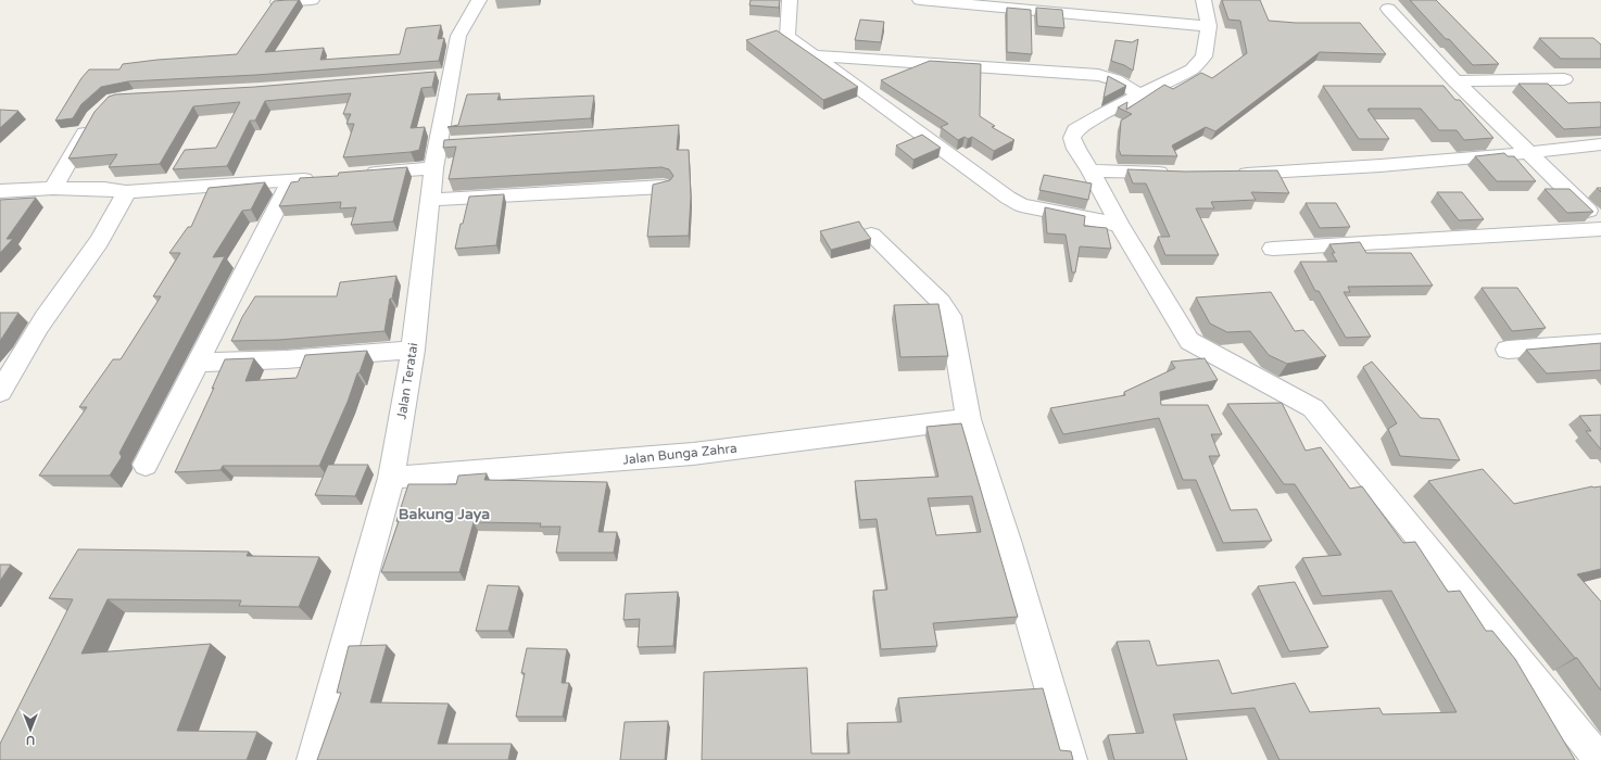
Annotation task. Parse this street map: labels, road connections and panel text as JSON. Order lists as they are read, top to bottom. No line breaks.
{"streets":{"street":["Jalan Teratai","Jalan Bunga Zahra"]},"crossings":[["Jalan Teratai","Jalan Bunga Zahra"]],"districts":["Bakung Jaya"],"north":"bottom"}
